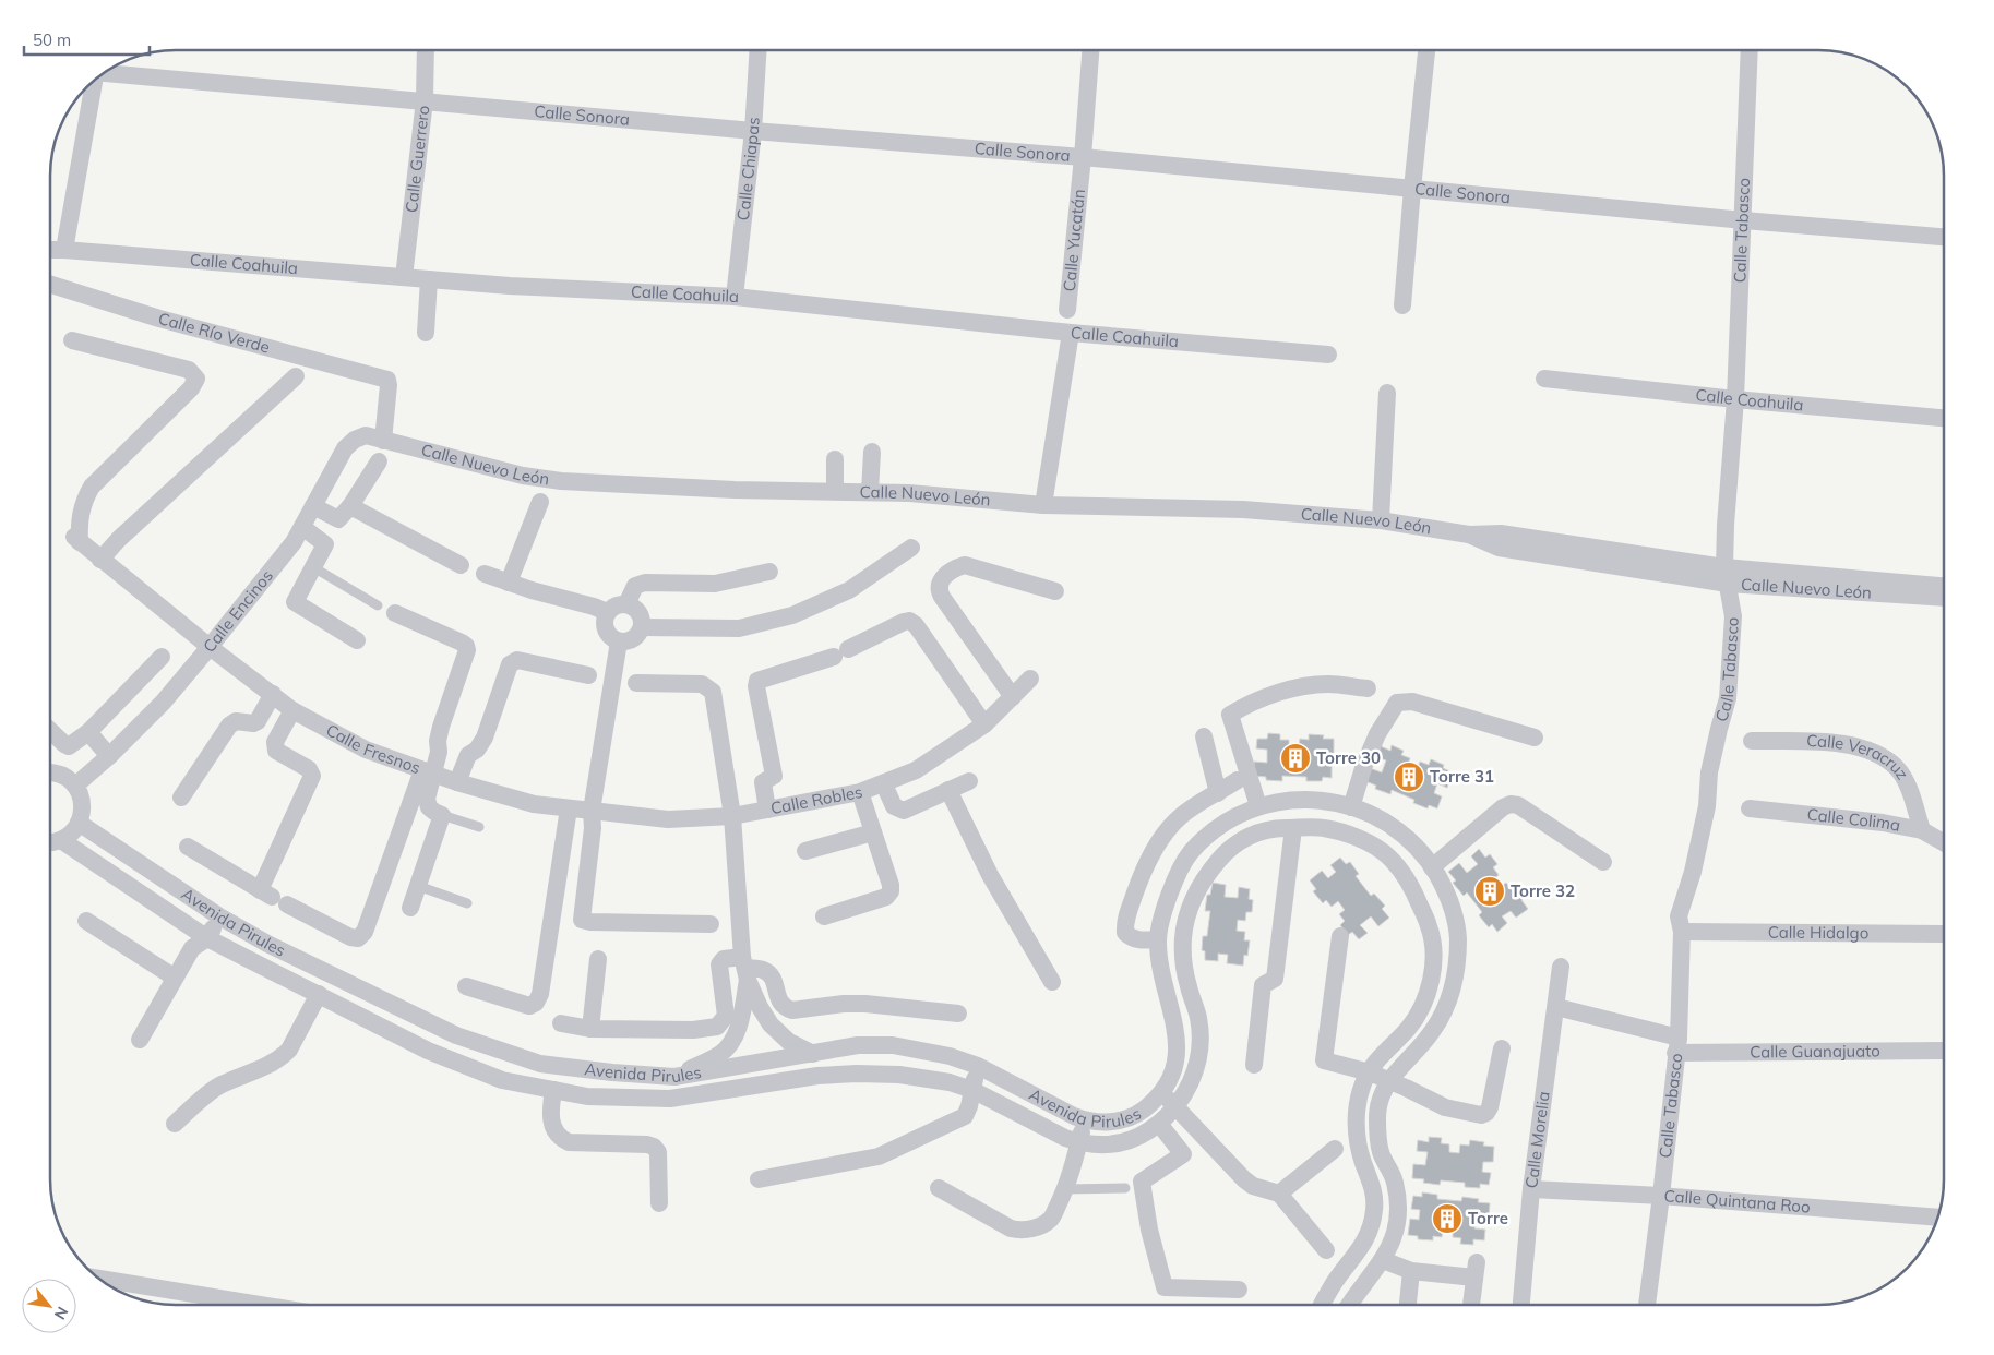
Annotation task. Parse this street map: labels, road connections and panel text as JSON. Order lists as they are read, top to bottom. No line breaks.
{"streets":{"street":["Calle Sonora","Calle Guerrero","Calle Chiapas","Calle Tabasco","Calle Yucatán","Calle Coahuila","Calle Río Verde","Calle Nuevo León","Calle Encinos","Calle Fresnos","Calle Veracruz","Calle Robles","Calle Colima","Avenida Pirules","Calle Hidalgo","Calle Guanajuato","Calle Morelia","Calle Quintana Roo"]},"crossings":[["Calle Sonora","Calle Guerrero"],["Calle Sonora","Calle Chiapas"],["Calle Sonora","Calle Tabasco"],["Calle Sonora","Calle Yucatán"],["Calle Guerrero","Calle Coahuila"],["Calle Chiapas","Calle Coahuila"],["Calle Tabasco","Calle Coahuila"],["Calle Tabasco","Calle Nuevo León"],["Calle Tabasco","Calle Hidalgo"],["Calle Tabasco","Calle Guanajuato"],["Calle Tabasco","Calle Quintana Roo"],["Calle Río Verde","Calle Nuevo León"],["Calle Río Verde","Calle Encinos"],["Calle Nuevo León","Calle Encinos"],["Calle Encinos","Calle Fresnos"],["Calle Fresnos","Calle Robles"],["Calle Veracruz","Calle Colima"],["Calle Guanajuato","Calle Morelia"],["Calle Morelia","Calle Quintana Roo"]],"places":{"building":["Torre 30","Torre 31","Torre 32","Torre"]},"scale_bar":"50 m","north":"bottom right"}
